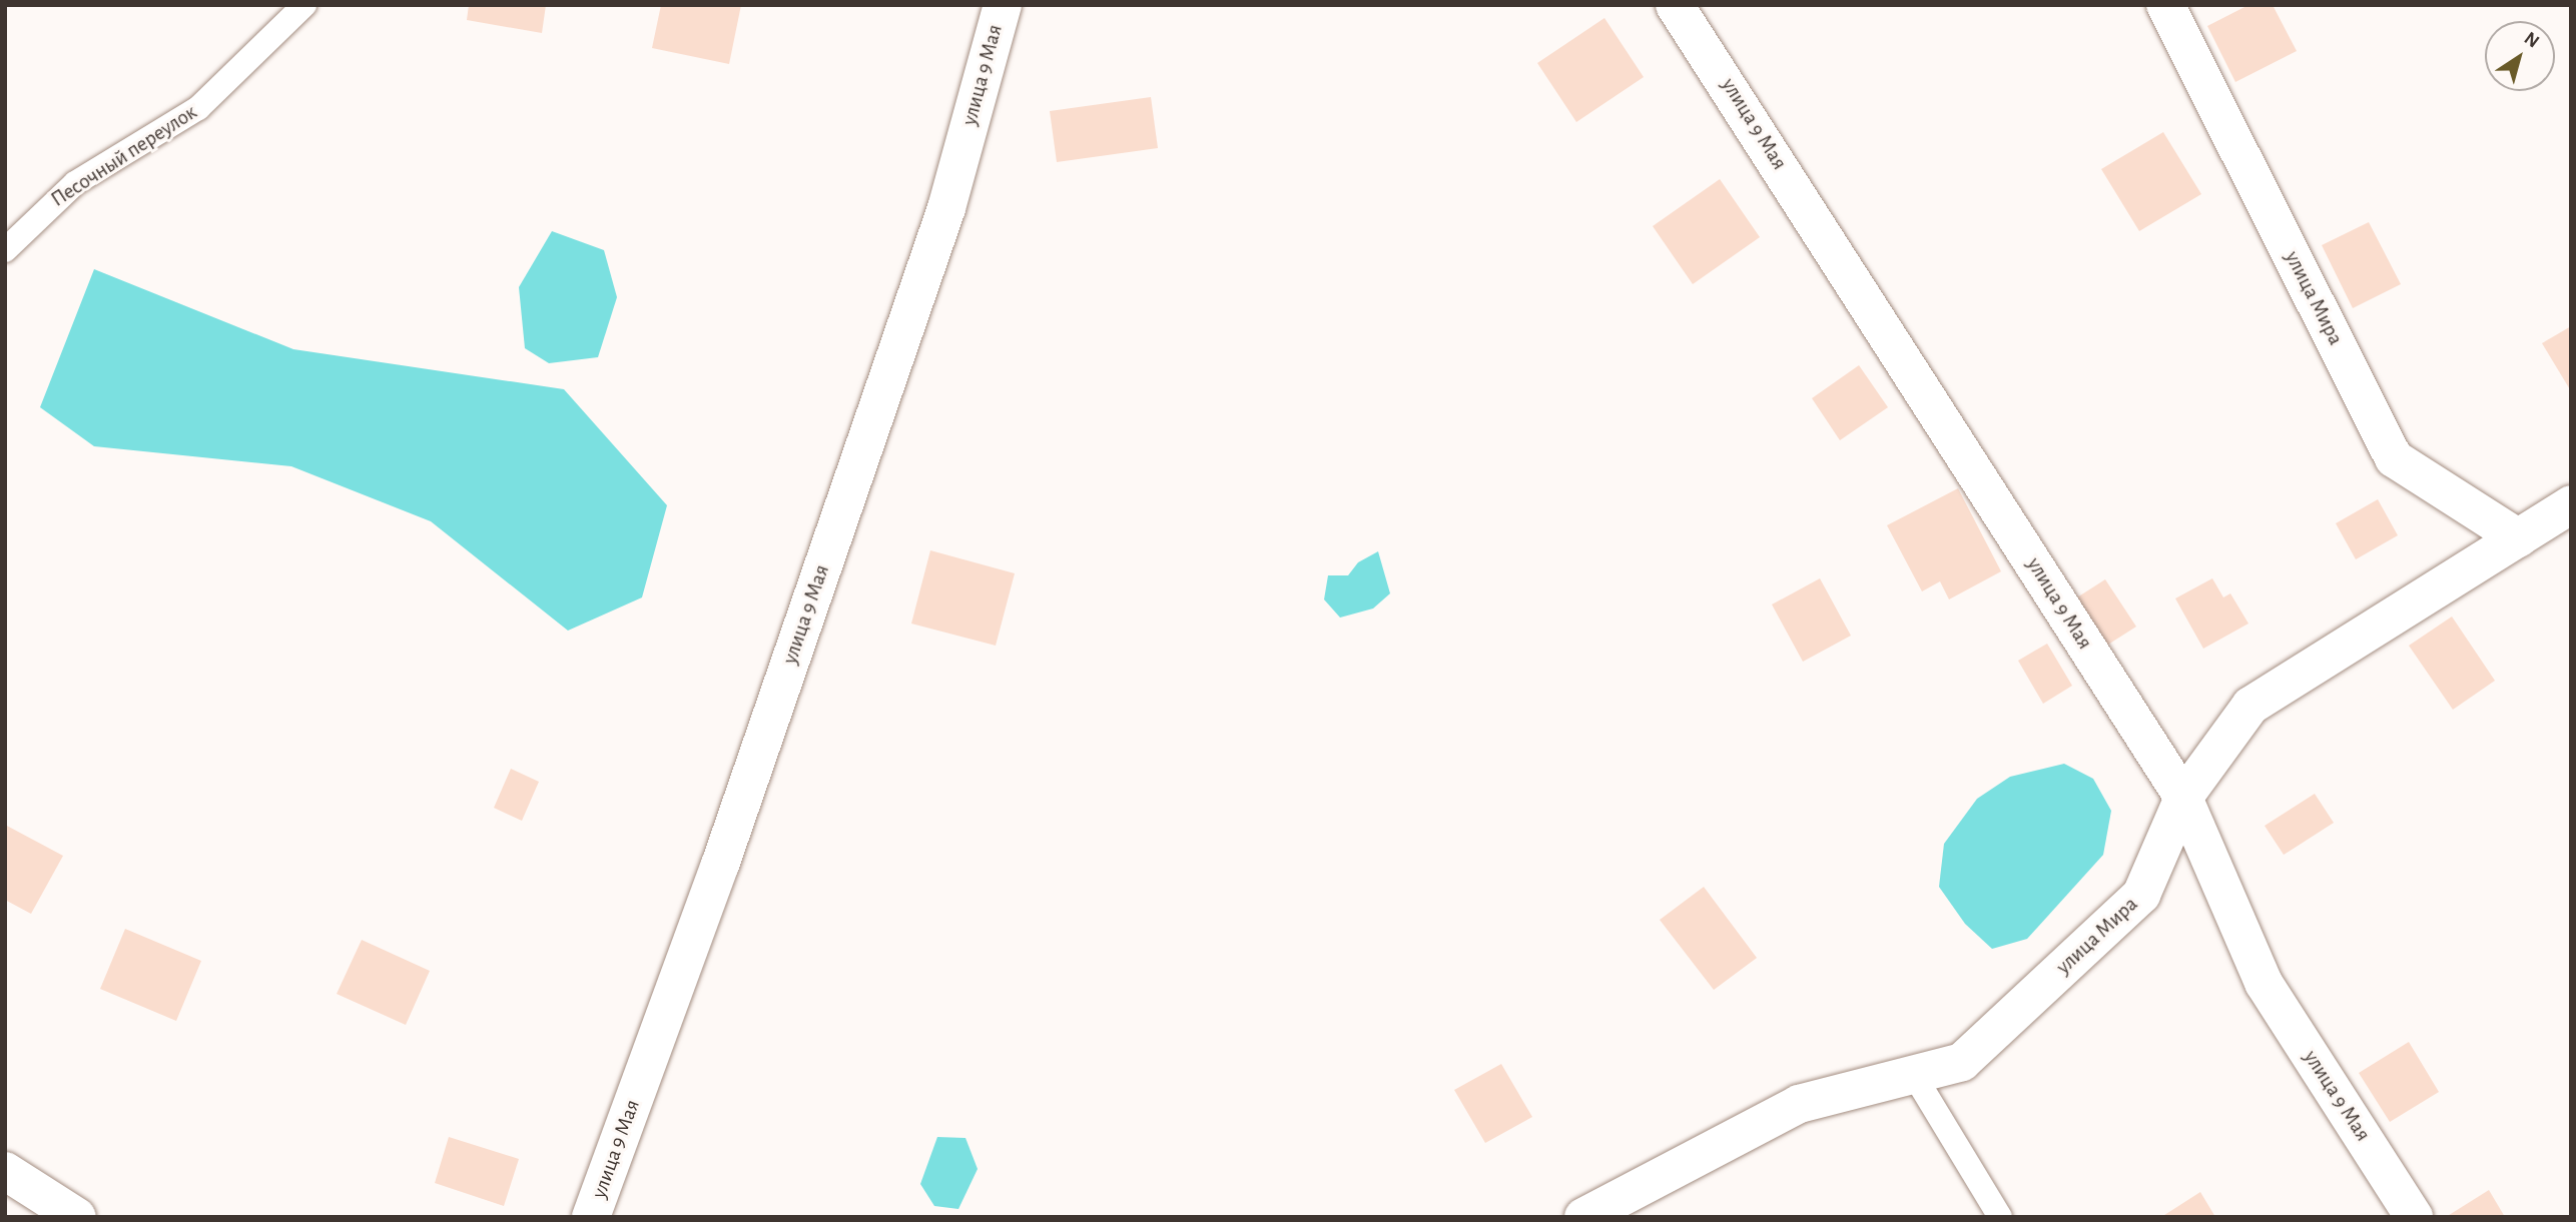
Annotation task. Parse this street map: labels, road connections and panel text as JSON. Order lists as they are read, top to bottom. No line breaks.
{"streets":{"street":["улица 9 Мая","улица Мира"],"lane":["Песочный переулок"]},"crossings":[["улица 9 Мая","улица Мира"]],"north":"top right"}
